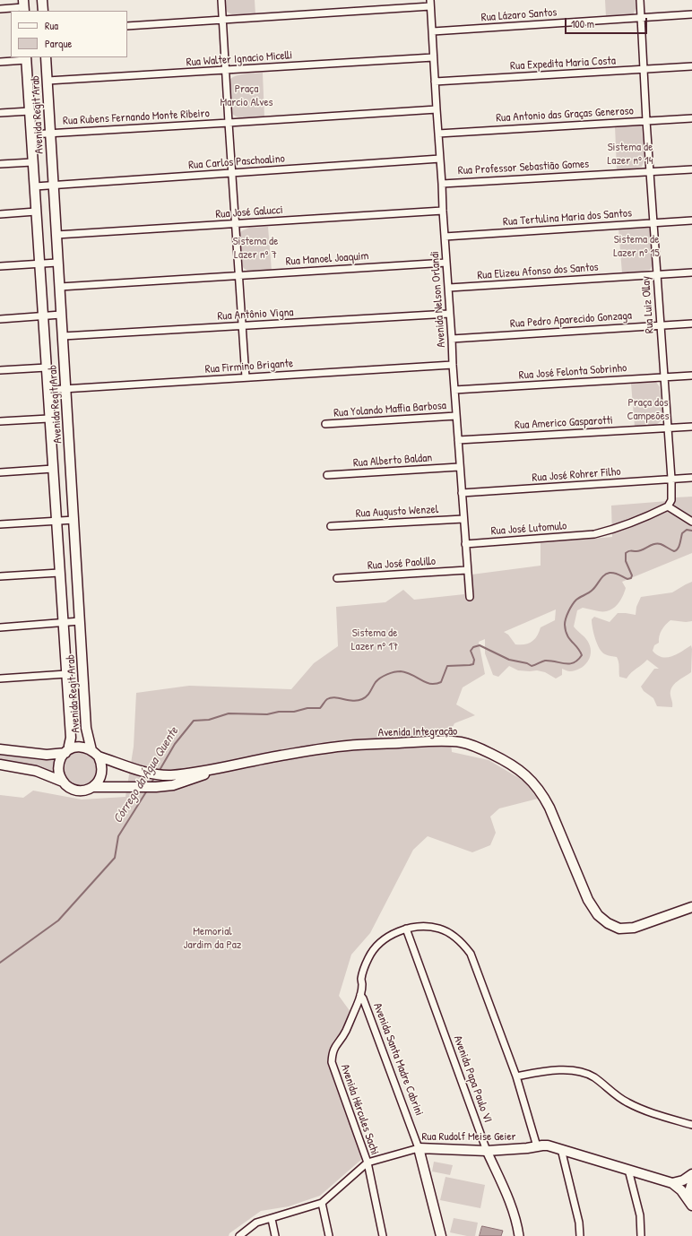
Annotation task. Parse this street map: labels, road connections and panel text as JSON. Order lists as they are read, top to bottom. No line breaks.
{"streets":{"main road":["Avenida Regit Arab","Avenida Integração","Avenida Santa Madre Cabrini","Rua Rudolf Meise Geier"],"street":["Rua Lázaro Santos","Rua Walter Ignacio Micelli","Rua Expedita Maria Costa","Rua Antonio das Graças Generoso","Rua Rubens Fernando Monte Ribeiro","Rua Carlos Paschoalino","Rua Professor Sebastião Gomes","Rua José Galucci","Rua Tertulina Maria dos Santos","Rua Manoel Joaquim","Rua Elizeu Afonso dos Santos","Avenida Nelson Orlandi","Rua Luiz Ollay","Rua Antônio Vigna","Rua Pedro Aparecido Gonzaga","Rua Firmino Brigante","Rua José Felonta Sobrinho","Rua Yolando Maffia Barbosa","Rua Americo Gasparotti","Rua Alberto Baldan","Rua José Rohrer Filho","Rua Augusto Wenzel","Rua José Lutomulo","Rua José Paolillo","Avenida Papa Paulo VI","Avenida Hércules Sachi"]},"crossings":[["Rua Lázaro Santos","Avenida Nelson Orlandi"],["Rua Lázaro Santos","Rua Luiz Ollay"],["Rua Walter Ignacio Micelli","Avenida Regit Arab"],["Rua Walter Ignacio Micelli","Avenida Nelson Orlandi"],["Rua Expedita Maria Costa","Avenida Nelson Orlandi"],["Rua Expedita Maria Costa","Rua Luiz Ollay"],["Avenida Regit Arab","Rua Rubens Fernando Monte Ribeiro"],["Avenida Regit Arab","Rua Carlos Paschoalino"],["Avenida Regit Arab","Rua José Galucci"],["Avenida Regit Arab","Rua Manoel Joaquim"],["Avenida Regit Arab","Rua Antônio Vigna"],["Avenida Regit Arab","Rua Firmino Brigante"],["Avenida Regit Arab","Avenida Integração"],["Rua Antonio das Graças Generoso","Avenida Nelson Orlandi"],["Rua Antonio das Graças Generoso","Rua Luiz Ollay"],["Rua Rubens Fernando Monte Ribeiro","Avenida Nelson Orlandi"],["Rua Carlos Paschoalino","Avenida Nelson Orlandi"],["Rua Professor Sebastião Gomes","Avenida Nelson Orlandi"],["Rua Professor Sebastião Gomes","Rua Luiz Ollay"],["Rua José Galucci","Avenida Nelson Orlandi"],["Rua Tertulina Maria dos Santos","Avenida Nelson Orlandi"],["Rua Tertulina Maria dos Santos","Rua Luiz Ollay"],["Rua Manoel Joaquim","Avenida Nelson Orlandi"],["Rua Elizeu Afonso dos Santos","Avenida Nelson Orlandi"],["Rua Elizeu Afonso dos Santos","Rua Luiz Ollay"],["Avenida Nelson Orlandi","Rua Antônio Vigna"],["Avenida Nelson Orlandi","Rua Pedro Aparecido Gonzaga"],["Avenida Nelson Orlandi","Rua Firmino Brigante"],["Avenida Nelson Orlandi","Rua José Felonta Sobrinho"],["Avenida Nelson Orlandi","Rua Yolando Maffia Barbosa"],["Avenida Nelson Orlandi","Rua Americo Gasparotti"],["Avenida Nelson Orlandi","Rua Alberto Baldan"],["Avenida Nelson Orlandi","Rua José Rohrer Filho"],["Avenida Nelson Orlandi","Rua Augusto Wenzel"],["Avenida Nelson Orlandi","Rua José Lutomulo"],["Avenida Nelson Orlandi","Rua José Paolillo"],["Rua Luiz Ollay","Rua Pedro Aparecido Gonzaga"],["Rua Luiz Ollay","Rua José Felonta Sobrinho"],["Rua Luiz Ollay","Rua Americo Gasparotti"],["Rua Luiz Ollay","Rua José Rohrer Filho"],["Rua Luiz Ollay","Rua José Lutomulo"],["Avenida Santa Madre Cabrini","Avenida Hércules Sachi"],["Avenida Santa Madre Cabrini","Rua Rudolf Meise Geier"],["Avenida Papa Paulo VI","Avenida Hércules Sachi"],["Avenida Papa Paulo VI","Rua Rudolf Meise Geier"],["Avenida Hércules Sachi","Rua Rudolf Meise Geier"]],"water":["Córrego da Água Quente"],"parks":["Praça Marcio Alves","Sistema de Lazer nº 14","Sistema de Lazer nº 15","Sistema de Lazer nº 7","Praça dos Campeões","Sistema de Lazer nº 17","Memorial Jardim da Paz"],"legend":["Rua","Parque"],"scale_bar":"100 m"}
